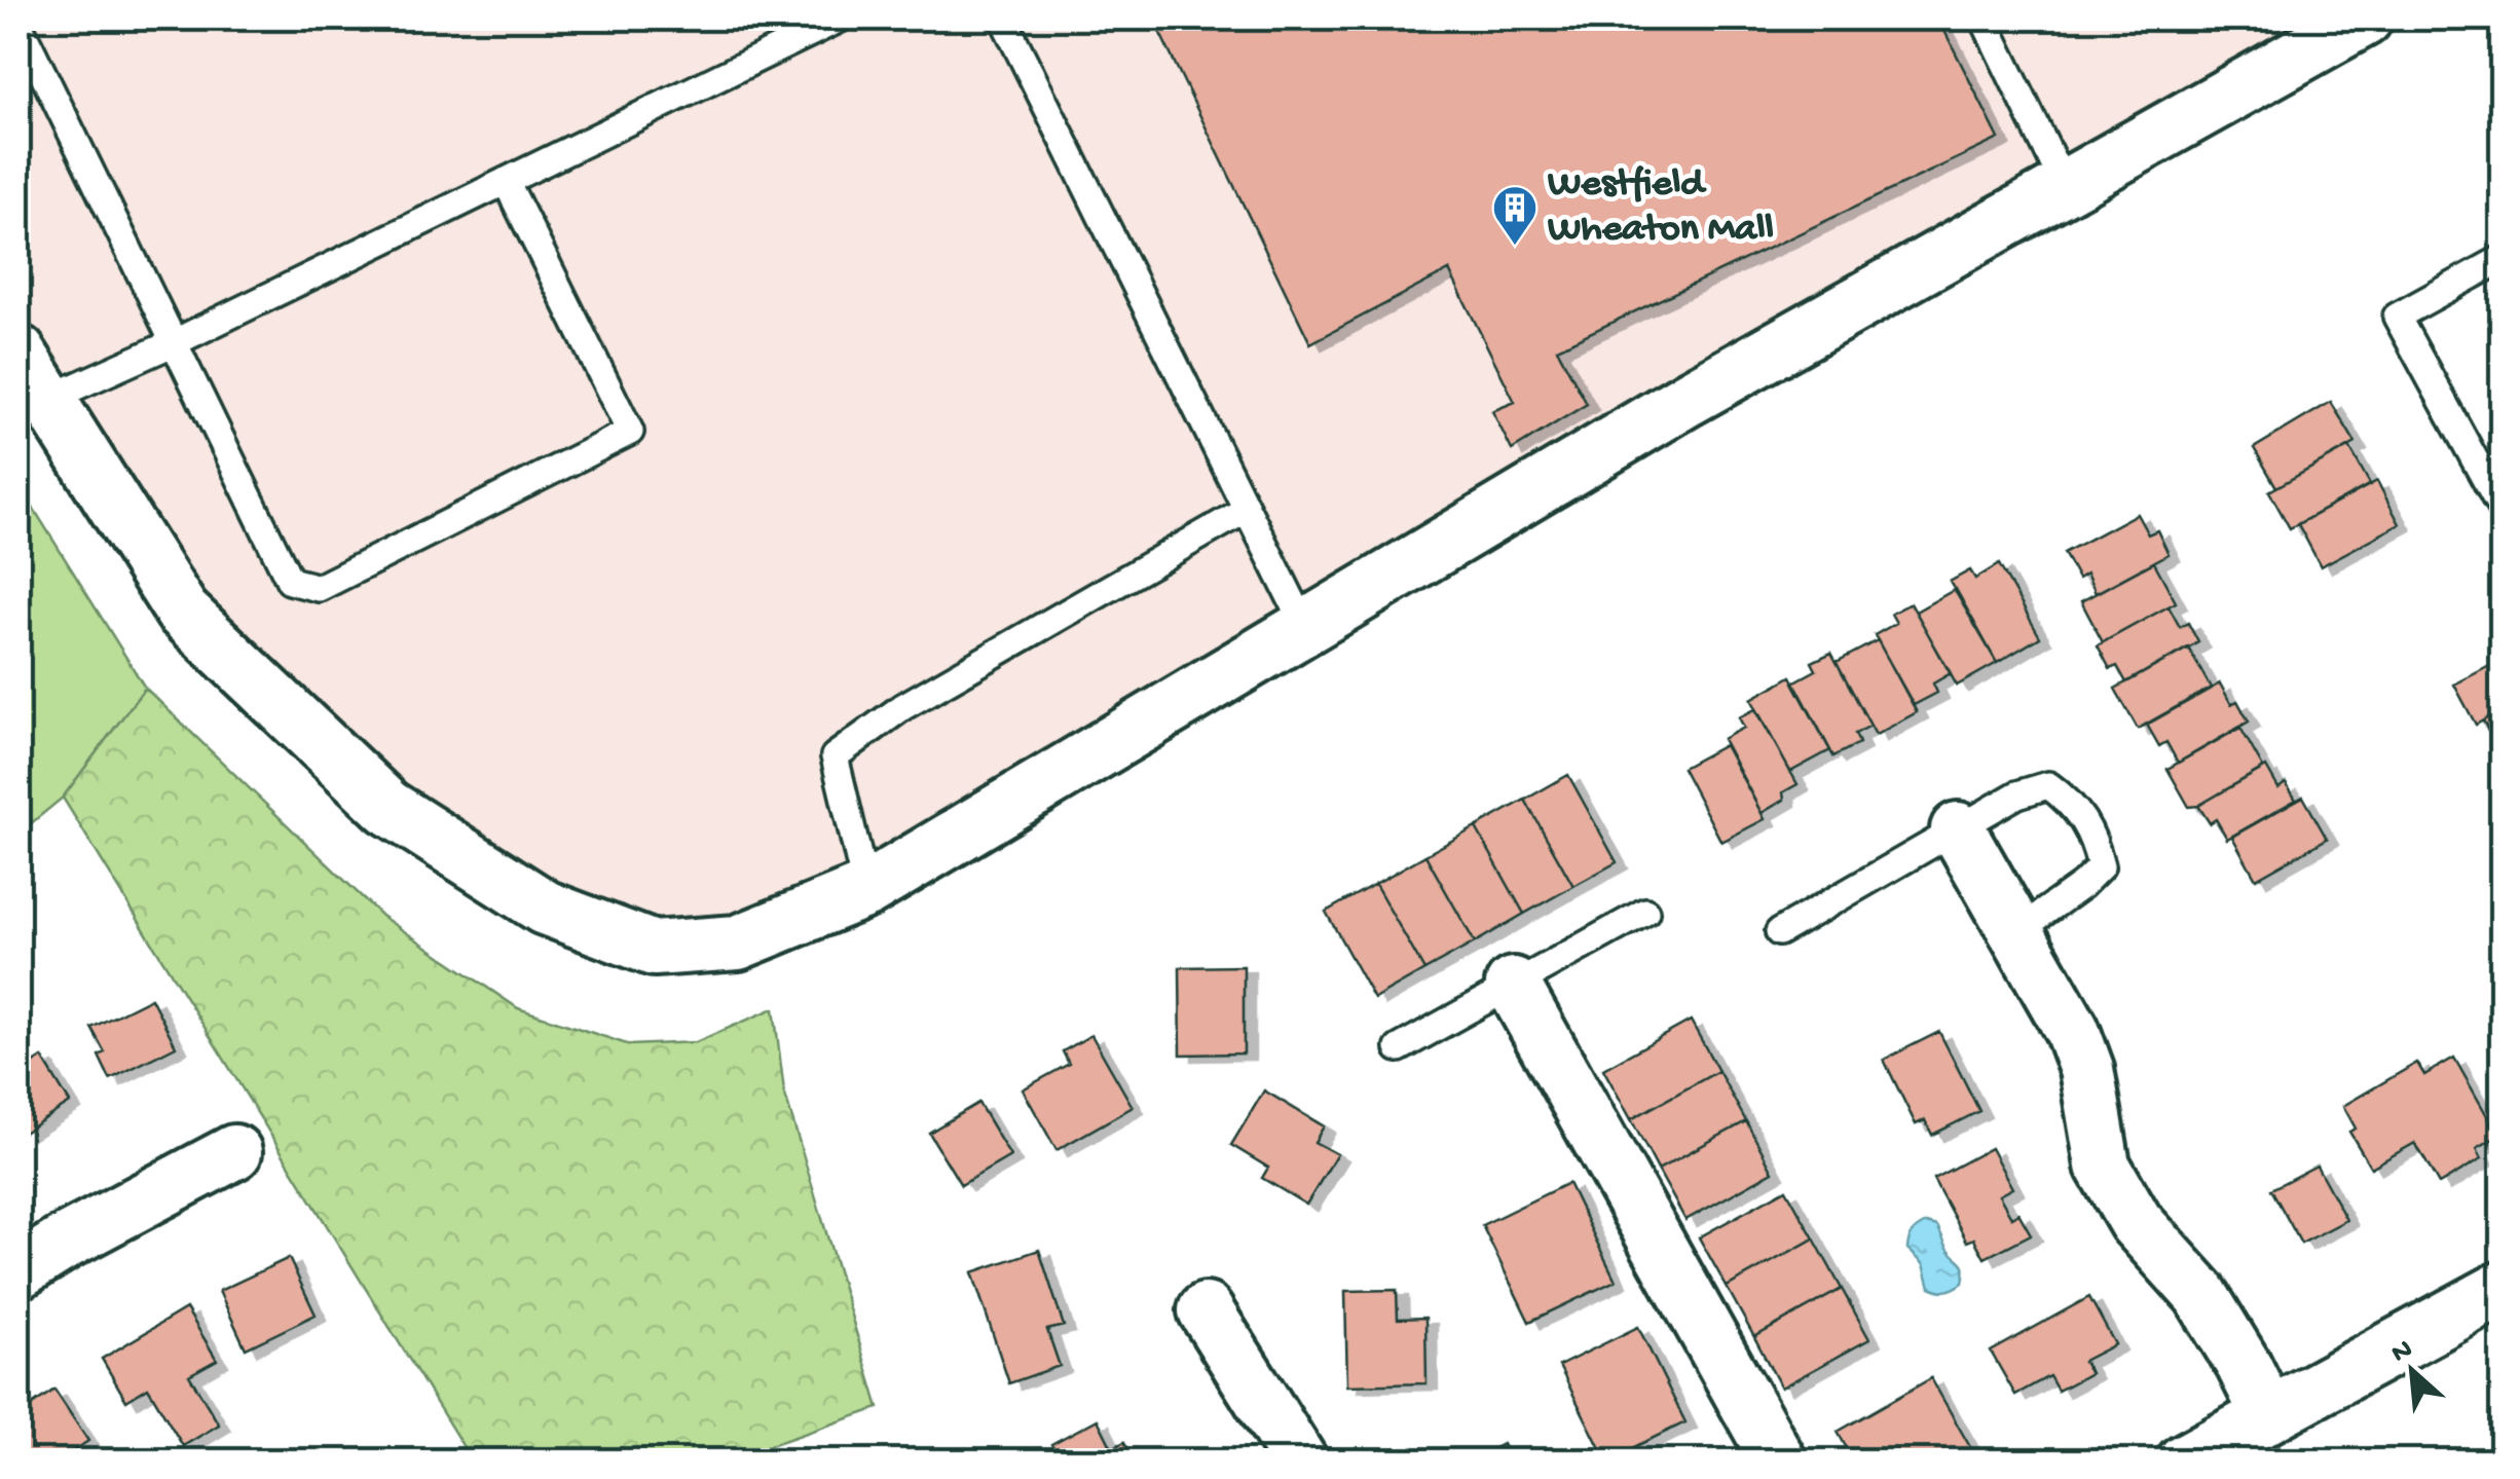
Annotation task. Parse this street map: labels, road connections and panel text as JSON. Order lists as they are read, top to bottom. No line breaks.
{"places":{"building":["Westfield Wheaton Mall"]},"north":"top left"}
